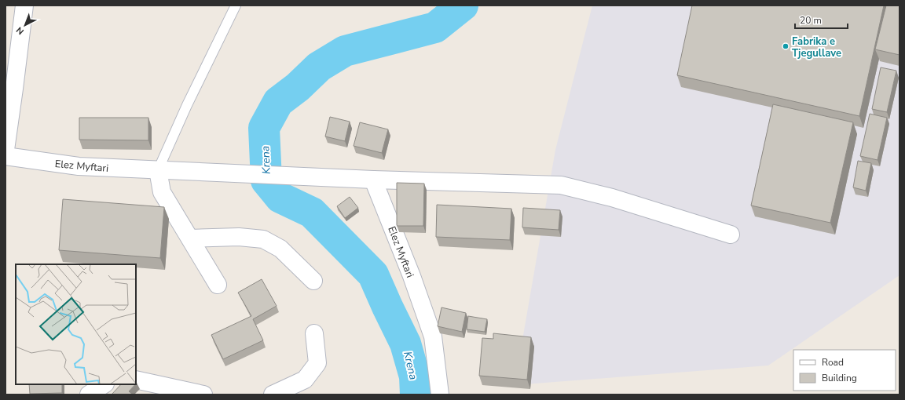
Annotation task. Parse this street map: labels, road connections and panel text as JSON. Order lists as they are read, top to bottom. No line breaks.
{"streets":{"street":["Elez Myftari"]},"water":["Krena"],"places":["Fabrika e Tjegullave"],"legend":["Road","Building"],"scale_bar":"20 m","north":"bottom left"}
